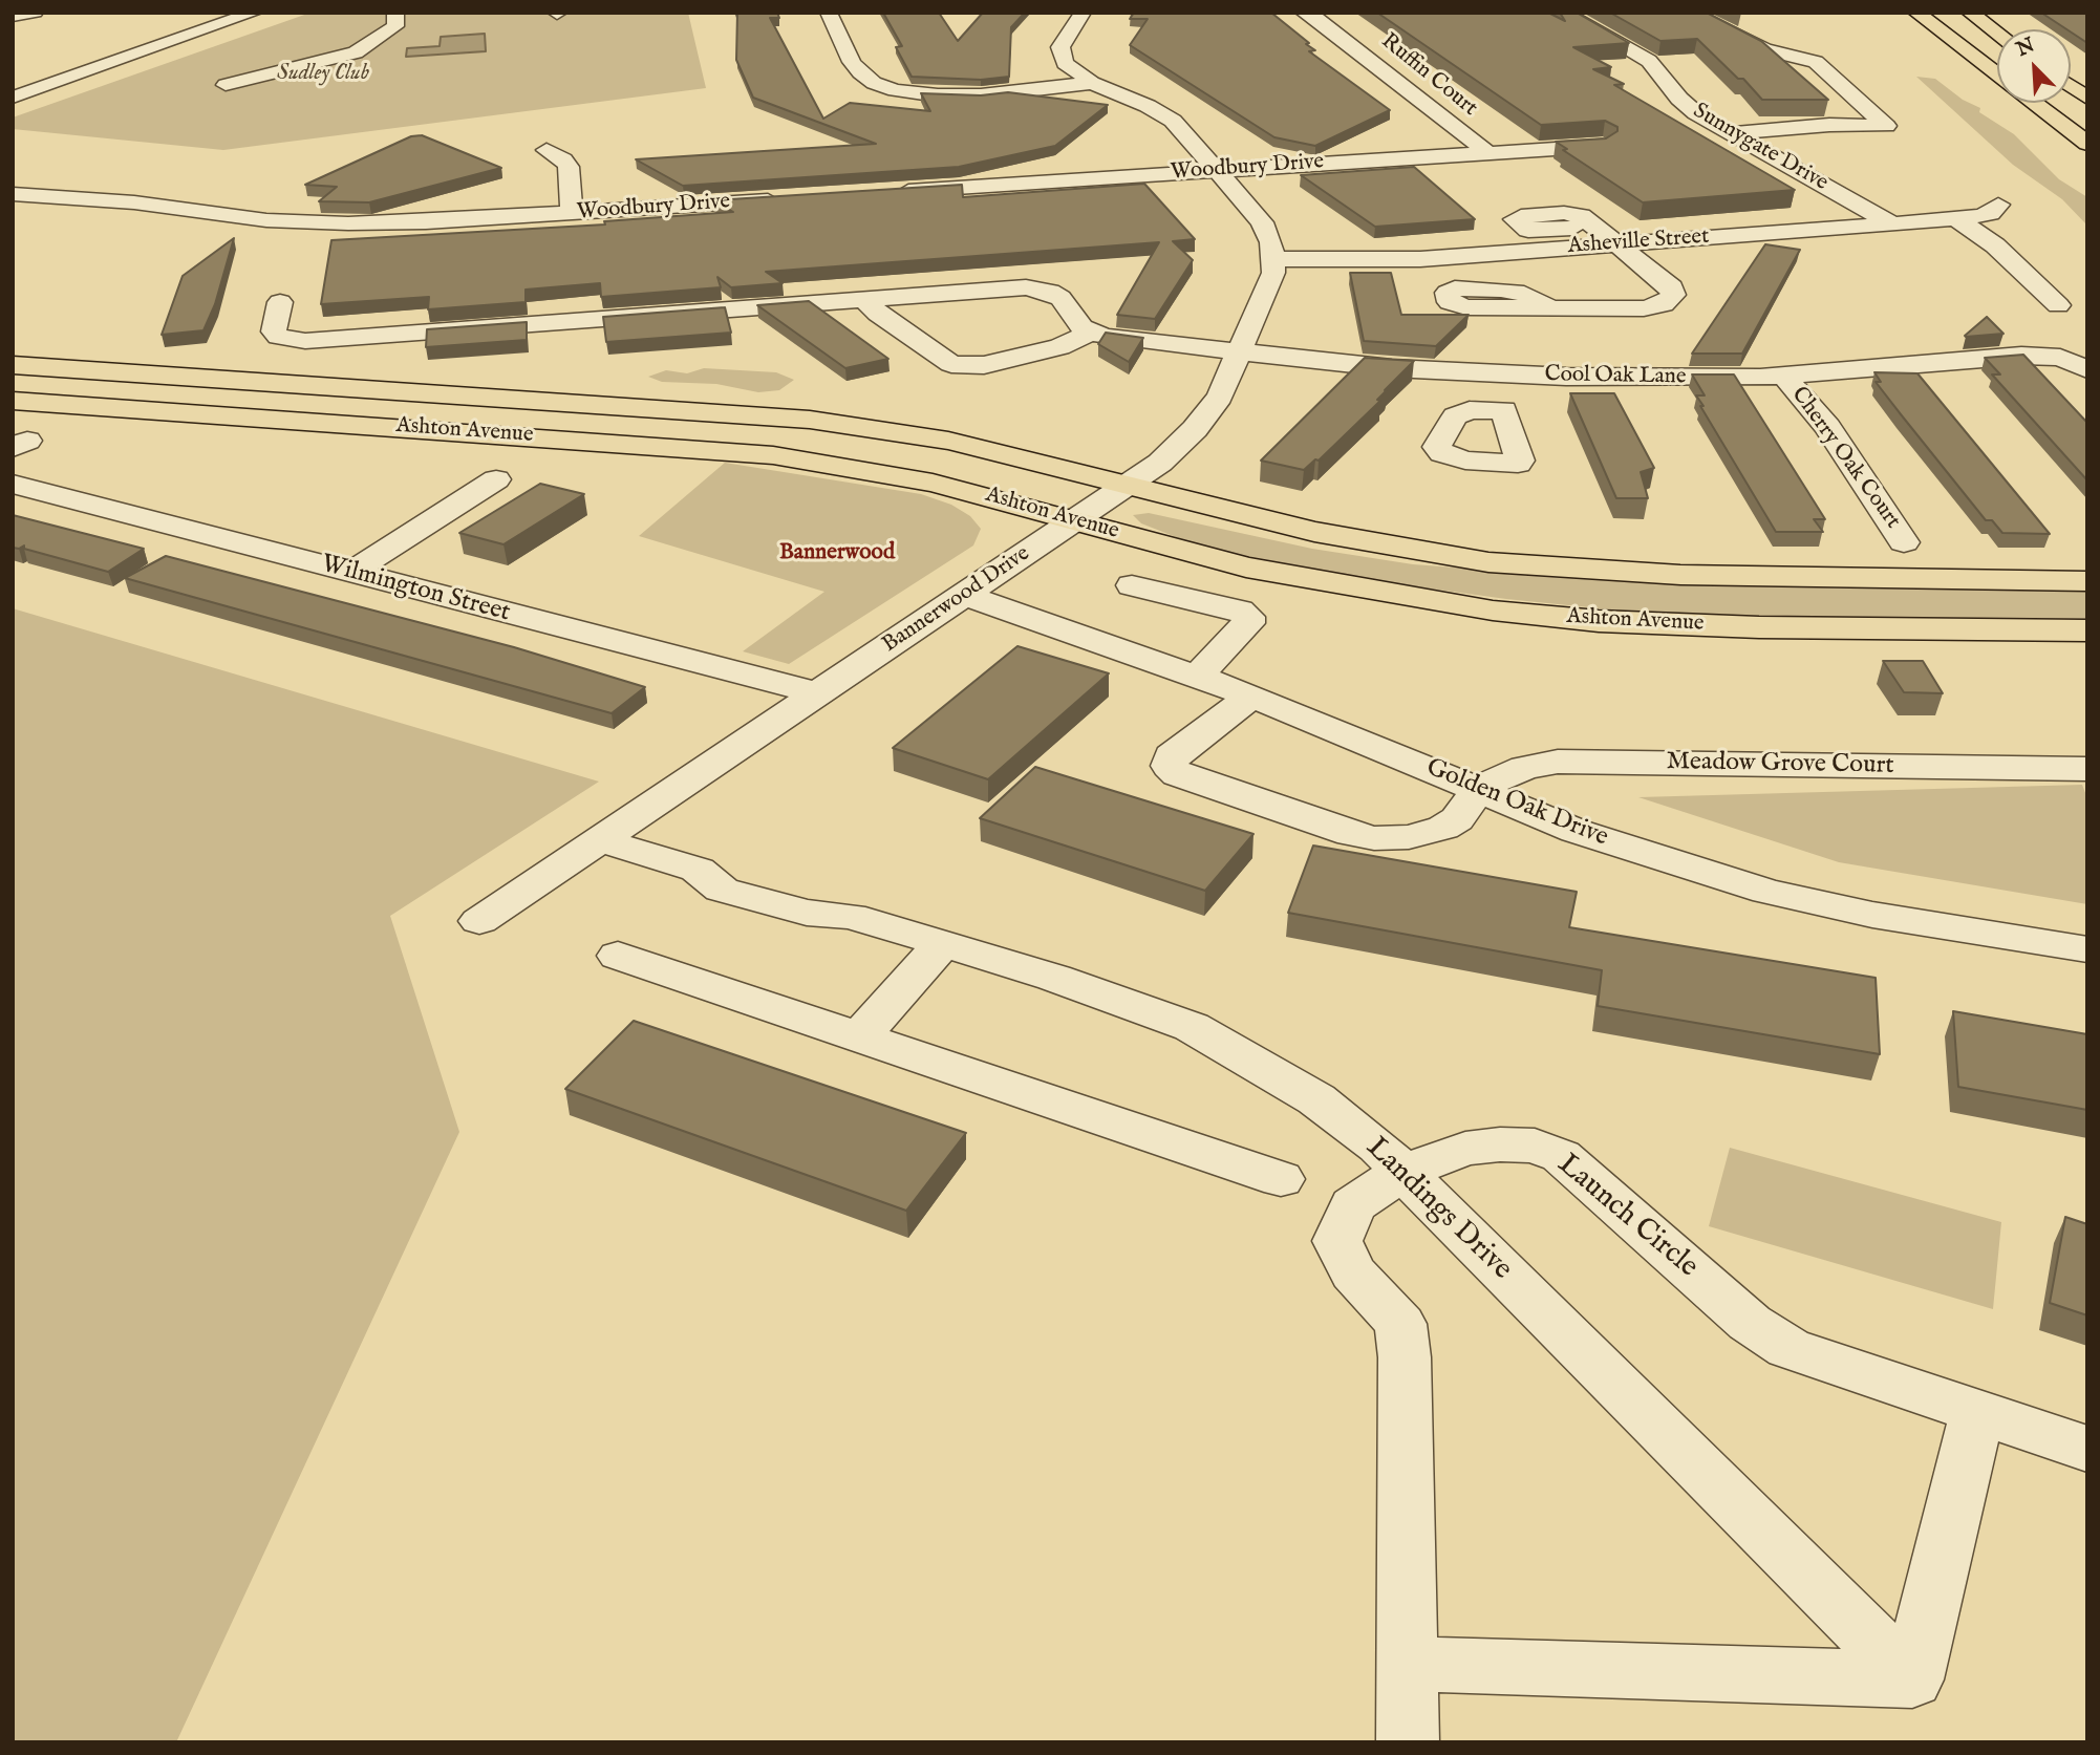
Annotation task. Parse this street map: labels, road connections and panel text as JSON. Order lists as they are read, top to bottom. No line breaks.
{"streets":{"main road":["Ashton Avenue"],"street":["Ruffin Court","Sunnygate Drive","Woodbury Drive","Asheville Street","Cool Oak Lane","Cherry Oak Court","Wilmington Street","Bannerwood Drive","Meadow Grove Court","Golden Oak Drive","Landings Drive","Launch Circle"]},"crossings":[["Ruffin Court","Woodbury Drive"],["Sunnygate Drive","Asheville Street"],["Asheville Street","Bannerwood Drive"],["Cool Oak Lane","Cherry Oak Court"],["Cool Oak Lane","Bannerwood Drive"],["Ashton Avenue","Bannerwood Drive"],["Wilmington Street","Bannerwood Drive"],["Bannerwood Drive","Golden Oak Drive"],["Bannerwood Drive","Landings Drive"],["Meadow Grove Court","Golden Oak Drive"],["Landings Drive","Launch Circle"]],"districts":["Bannerwood"],"parks":["Sudley Club"],"north":"top left"}
